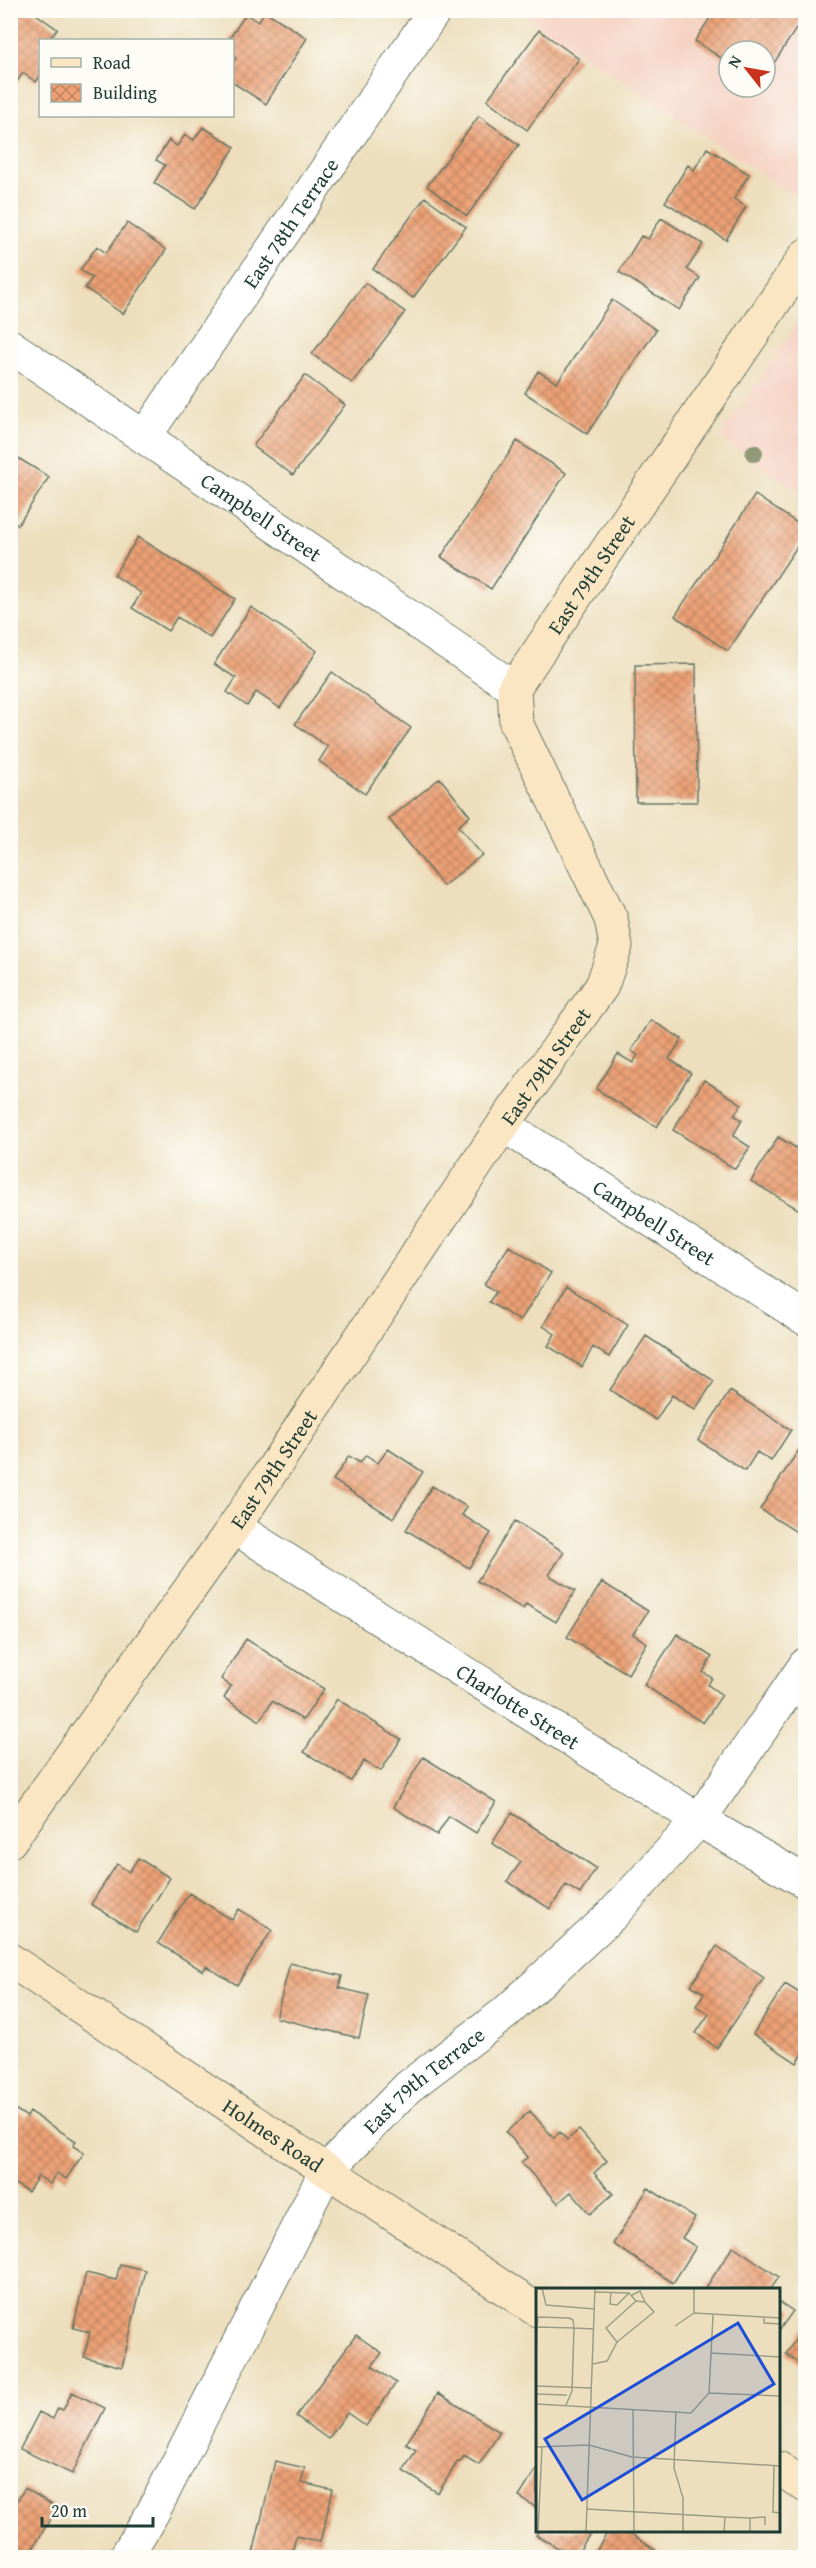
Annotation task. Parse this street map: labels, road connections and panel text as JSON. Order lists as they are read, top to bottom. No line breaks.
{"streets":{"street":["East 78th Terrace","Campbell Street","East 79th Street","Charlotte Street","East 79th Terrace","Holmes Road"]},"crossings":[["East 78th Terrace","Campbell Street"],["Campbell Street","East 79th Street"],["East 79th Street","Charlotte Street"],["Charlotte Street","East 79th Terrace"],["East 79th Terrace","Holmes Road"]],"legend":["Road","Building"],"scale_bar":"20 m","north":"top left"}
